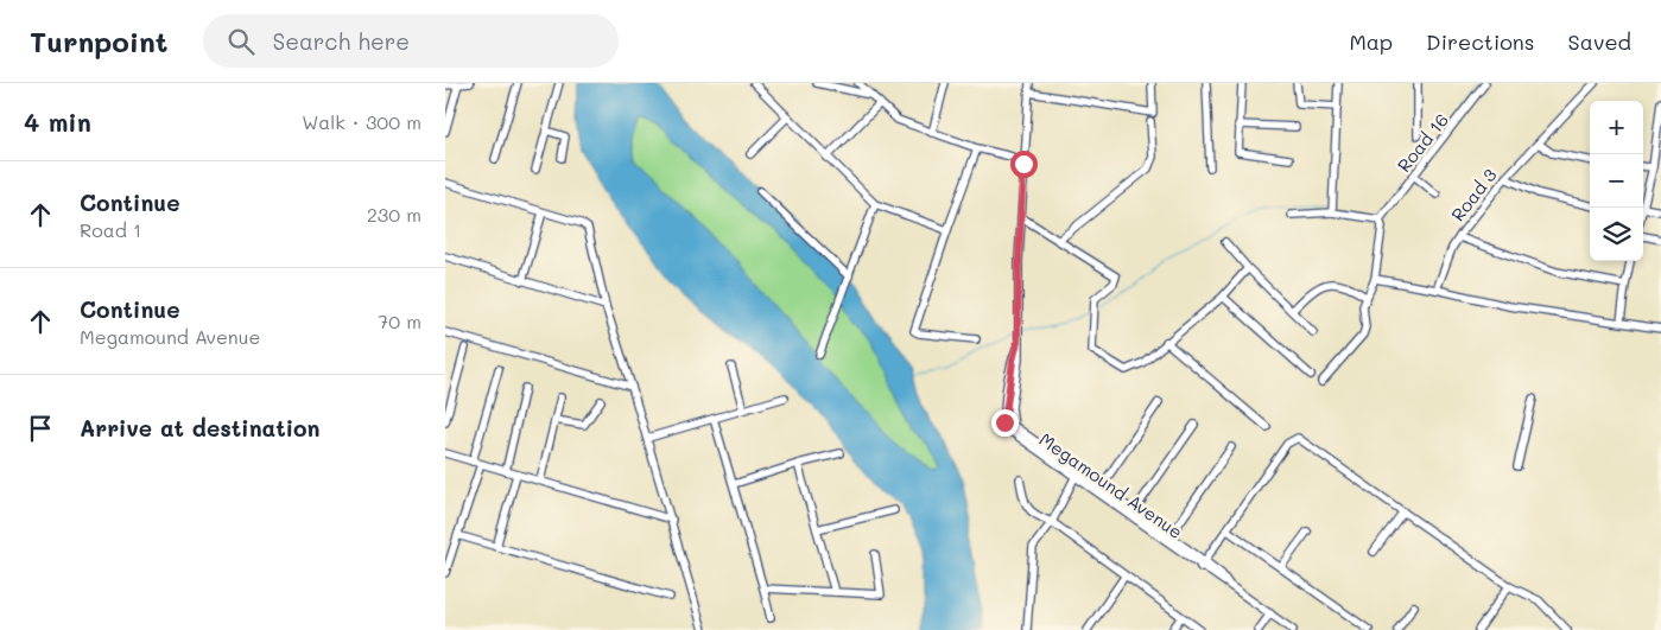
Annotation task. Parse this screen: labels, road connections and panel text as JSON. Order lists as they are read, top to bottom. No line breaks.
{"streets":{"street":["Road 16","Road 3","Megamound Avenue"]},"page":{"header":"Turnpoint","search":"Search here","nav":["Map","Directions","Saved"],"heading":["4 min","Walk · 300 m"],"map_buttons":["+","−"],"list":[["Continue","Road 1","230 m"],["Continue","Megamound Avenue","70 m"],"Arrive at destination"]}}
